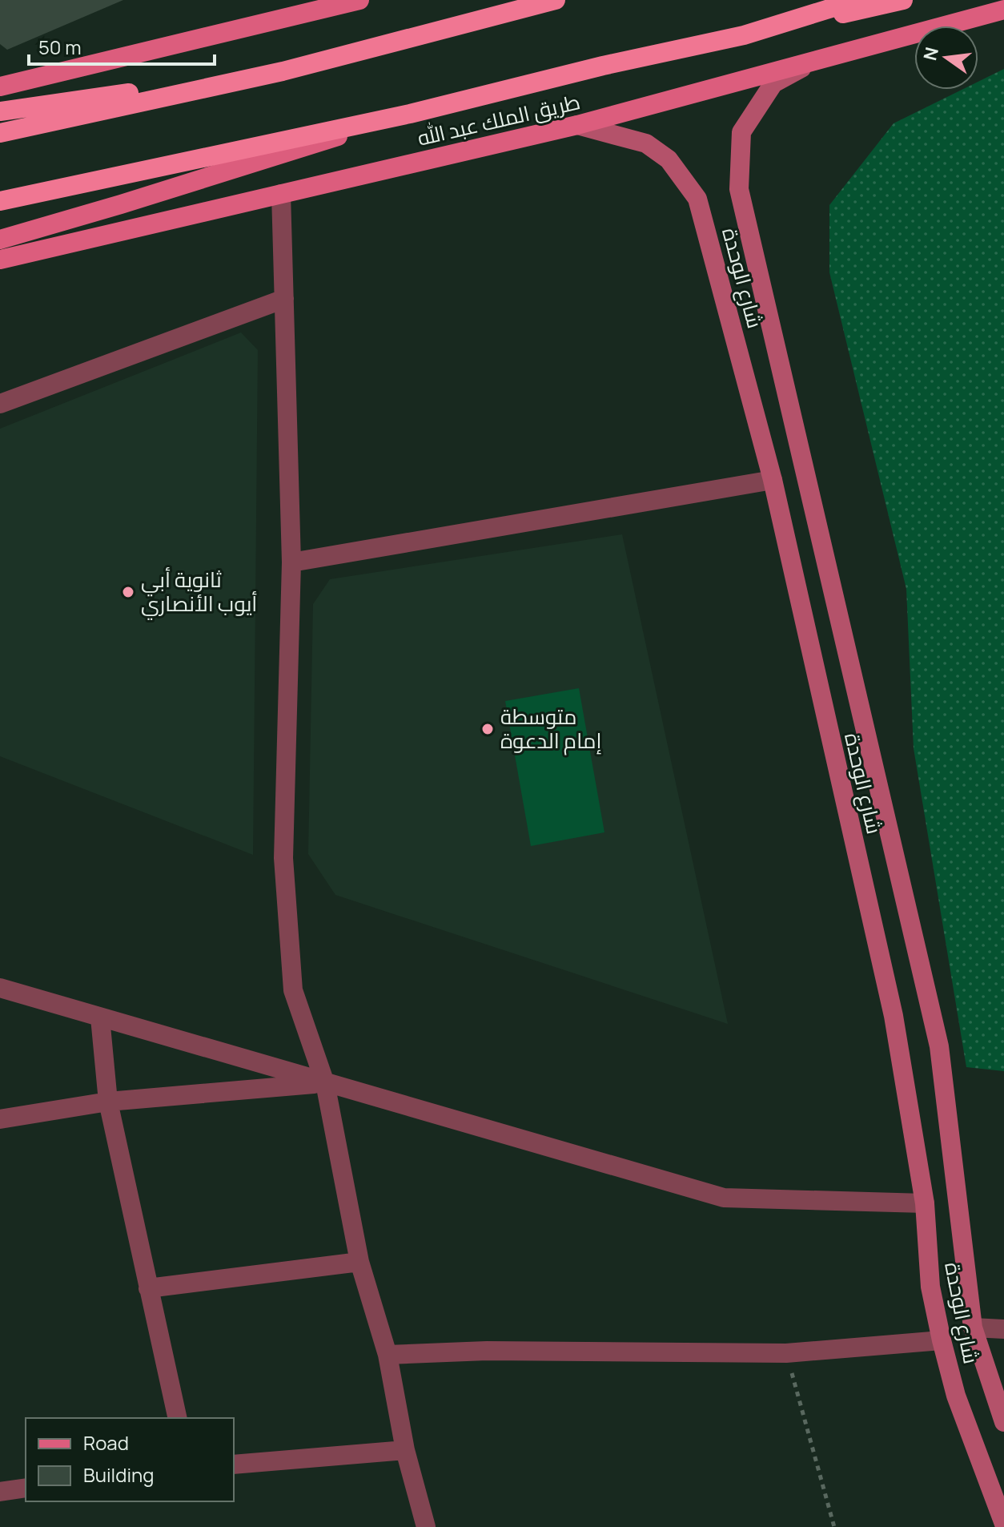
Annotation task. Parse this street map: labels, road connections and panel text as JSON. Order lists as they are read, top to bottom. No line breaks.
{"streets":{"highway":["طريق الملك عبد الله"],"street":["شارع الوحدة"]},"crossings":[["طريق الملك عبد الله","شارع الوحدة"]],"places":["ثانوية أبي أيوب الأنصاري","متوسطة إمام الدعوة"],"legend":["Road","Building"],"scale_bar":"50 m","north":"left"}
